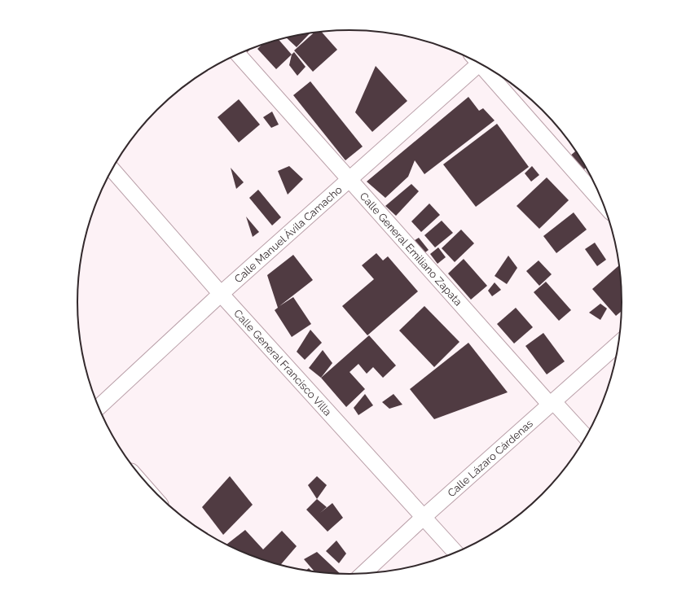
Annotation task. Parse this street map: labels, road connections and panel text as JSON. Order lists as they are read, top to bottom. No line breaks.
{"streets":{"street":["Calle Manuel Ávila Camacho","Calle General Emiliano Zapata","Calle General Francisco Villa","Calle Lázaro Cárdenas"]},"crossings":[["Calle Manuel Ávila Camacho","Calle General Emiliano Zapata"],["Calle Manuel Ávila Camacho","Calle General Francisco Villa"],["Calle General Emiliano Zapata","Calle Lázaro Cárdenas"],["Calle General Francisco Villa","Calle Lázaro Cárdenas"]]}
